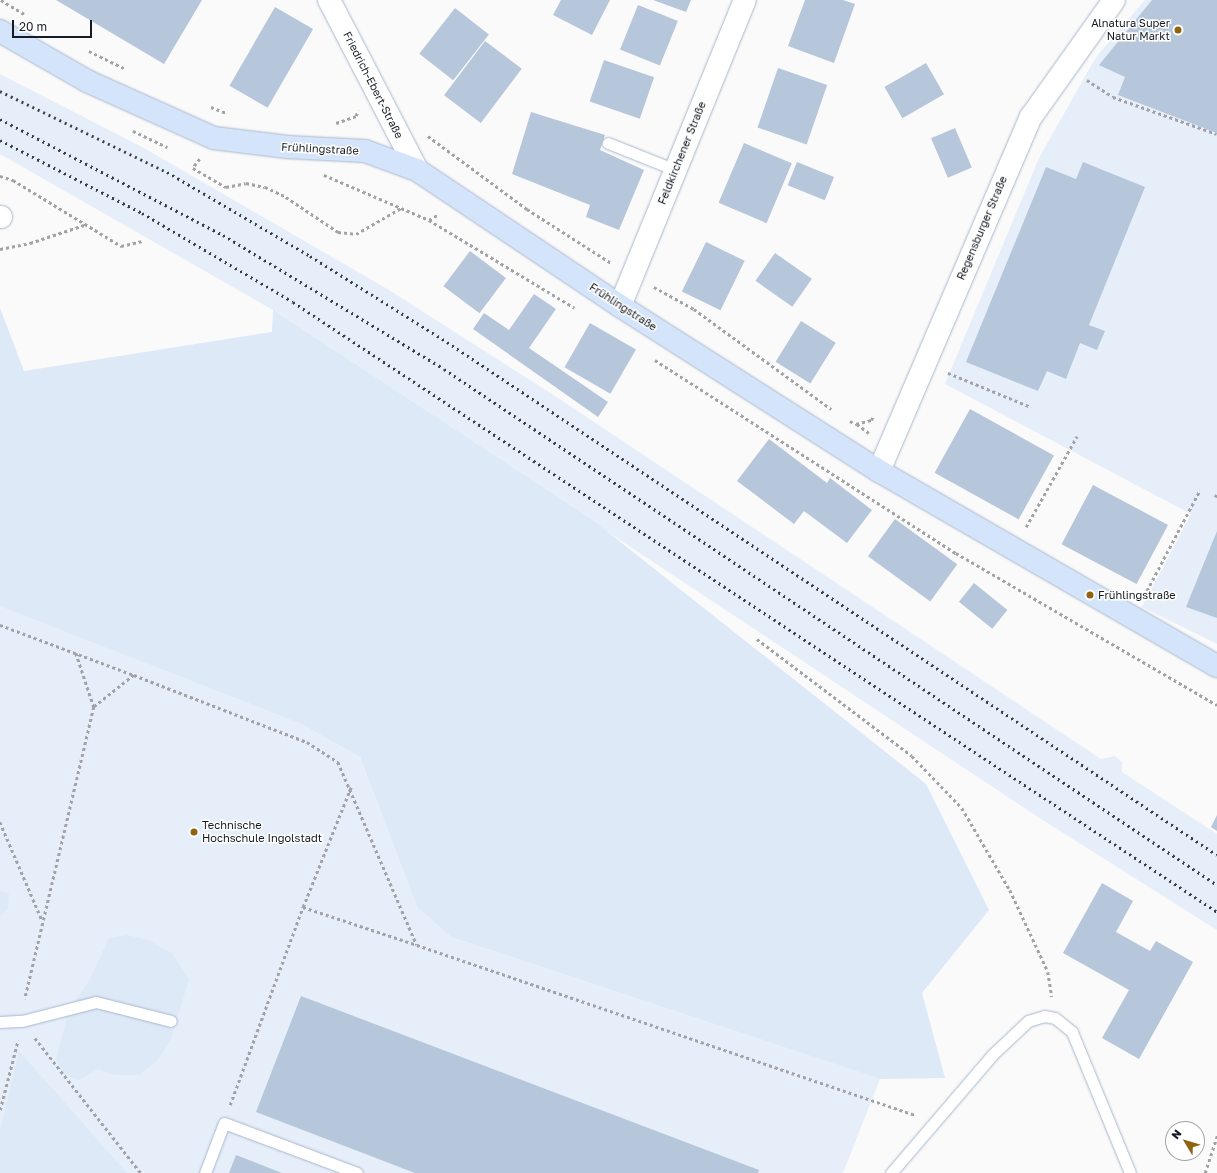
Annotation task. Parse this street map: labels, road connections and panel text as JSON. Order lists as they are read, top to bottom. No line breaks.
{"streets":{"street":["Friedrich-Ebert-Straße","Frühlingstraße","Feldkirchener Straße","Regensburger Straße"]},"crossings":[["Friedrich-Ebert-Straße","Frühlingstraße"],["Frühlingstraße","Feldkirchener Straße"],["Frühlingstraße","Regensburger Straße"]],"places":["Alnatura Super Natur Markt","Frühlingstraße","Technische Hochschule Ingolstadt"],"scale_bar":"20 m","north":"top left"}
